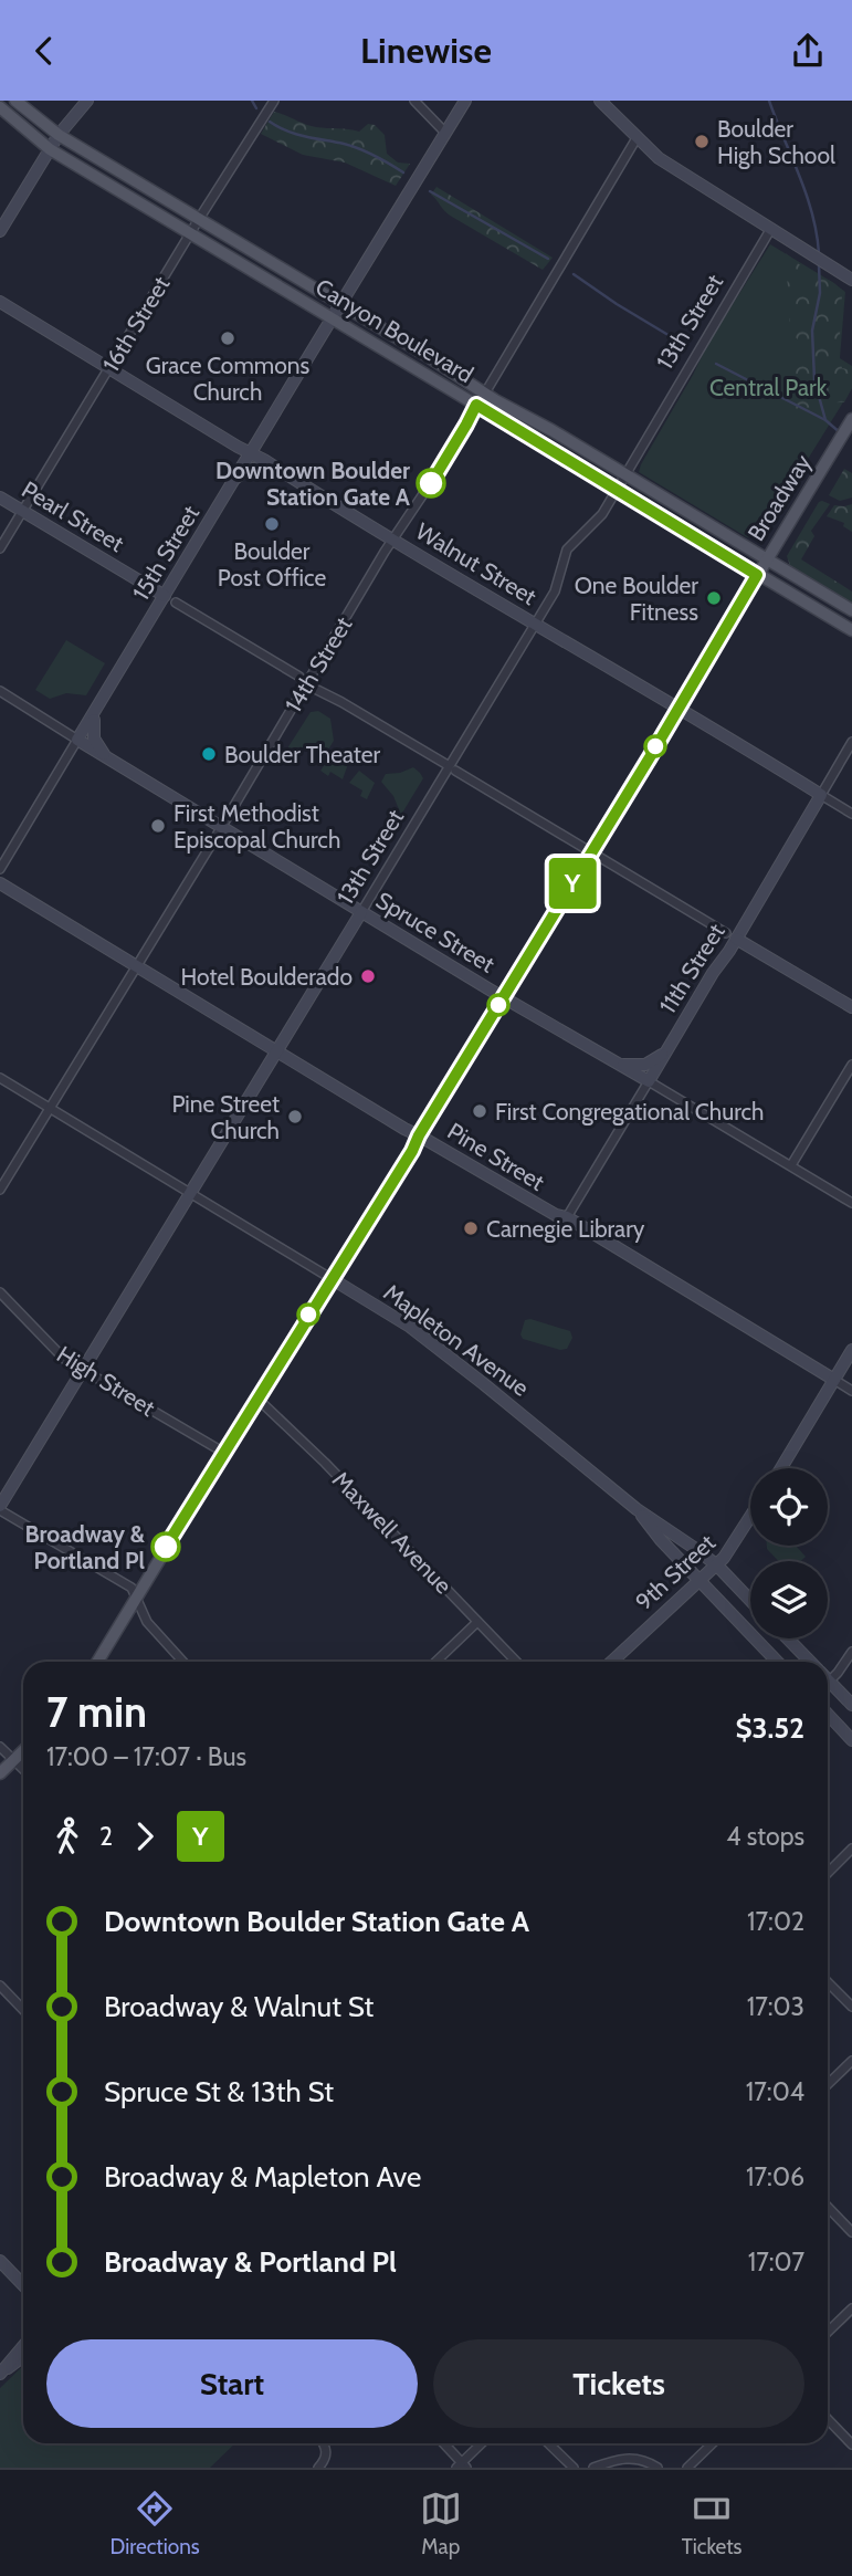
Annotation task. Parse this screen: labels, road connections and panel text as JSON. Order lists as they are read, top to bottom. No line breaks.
{"streets":{"main road":["Canyon Boulevard","Broadway"],"street":["13th Street","16th Street","Pearl Street","15th Street","Walnut Street","14th Street","Spruce Street","11th Street","Pine Street","Mapleton Avenue","High Street","Maxwell Avenue","9th Street"]},"crossings":[["13th Street","Canyon Boulevard"],["13th Street","Walnut Street"],["13th Street","Spruce Street"],["13th Street","Pine Street"],["13th Street","Mapleton Avenue"],["13th Street","High Street"],["16th Street","Canyon Boulevard"],["16th Street","Pearl Street"],["16th Street","Walnut Street"],["Canyon Boulevard","Broadway"],["Canyon Boulevard","15th Street"],["Canyon Boulevard","14th Street"],["Broadway","Walnut Street"],["Broadway","Spruce Street"],["Broadway","Pine Street"],["Broadway","Mapleton Avenue"],["Broadway","High Street"],["Broadway","Maxwell Avenue"],["Pearl Street","15th Street"],["15th Street","Walnut Street"],["15th Street","Spruce Street"],["Walnut Street","14th Street"],["Walnut Street","11th Street"],["14th Street","Spruce Street"],["14th Street","Pine Street"],["14th Street","Mapleton Avenue"],["Spruce Street","11th Street"],["11th Street","Pine Street"],["Mapleton Avenue","9th Street"]],"parks":["Central Park"],"places":["Boulder High School","Grace Commons Church","Downtown Boulder Station Gate A","Boulder Post Office","One Boulder Fitness","Boulder Theater","First Methodist Episcopal Church","Hotel Boulderado","First Congregational Church","Pine Street Church","Carnegie Library","Broadway & Portland Pl"],"lines":["bus line Y"],"page":{"header":"Linewise","on_map":"Y","heading":["7 min","17:00 – 17:07 · Bus","$3.52"],"legs":["2","Y","4 stops"],"list":[{"name":"Downtown Boulder Station Gate A","value":"17:02"},{"name":"Broadway & Walnut St","value":"17:03"},{"name":"Spruce St & 13th St","value":"17:04"},{"name":"Broadway & Mapleton Ave","value":"17:06"},{"name":"Broadway & Portland Pl","value":"17:07"}],"buttons":["Start","Tickets"],"tabs":["Directions","Map","Tickets"]}}
